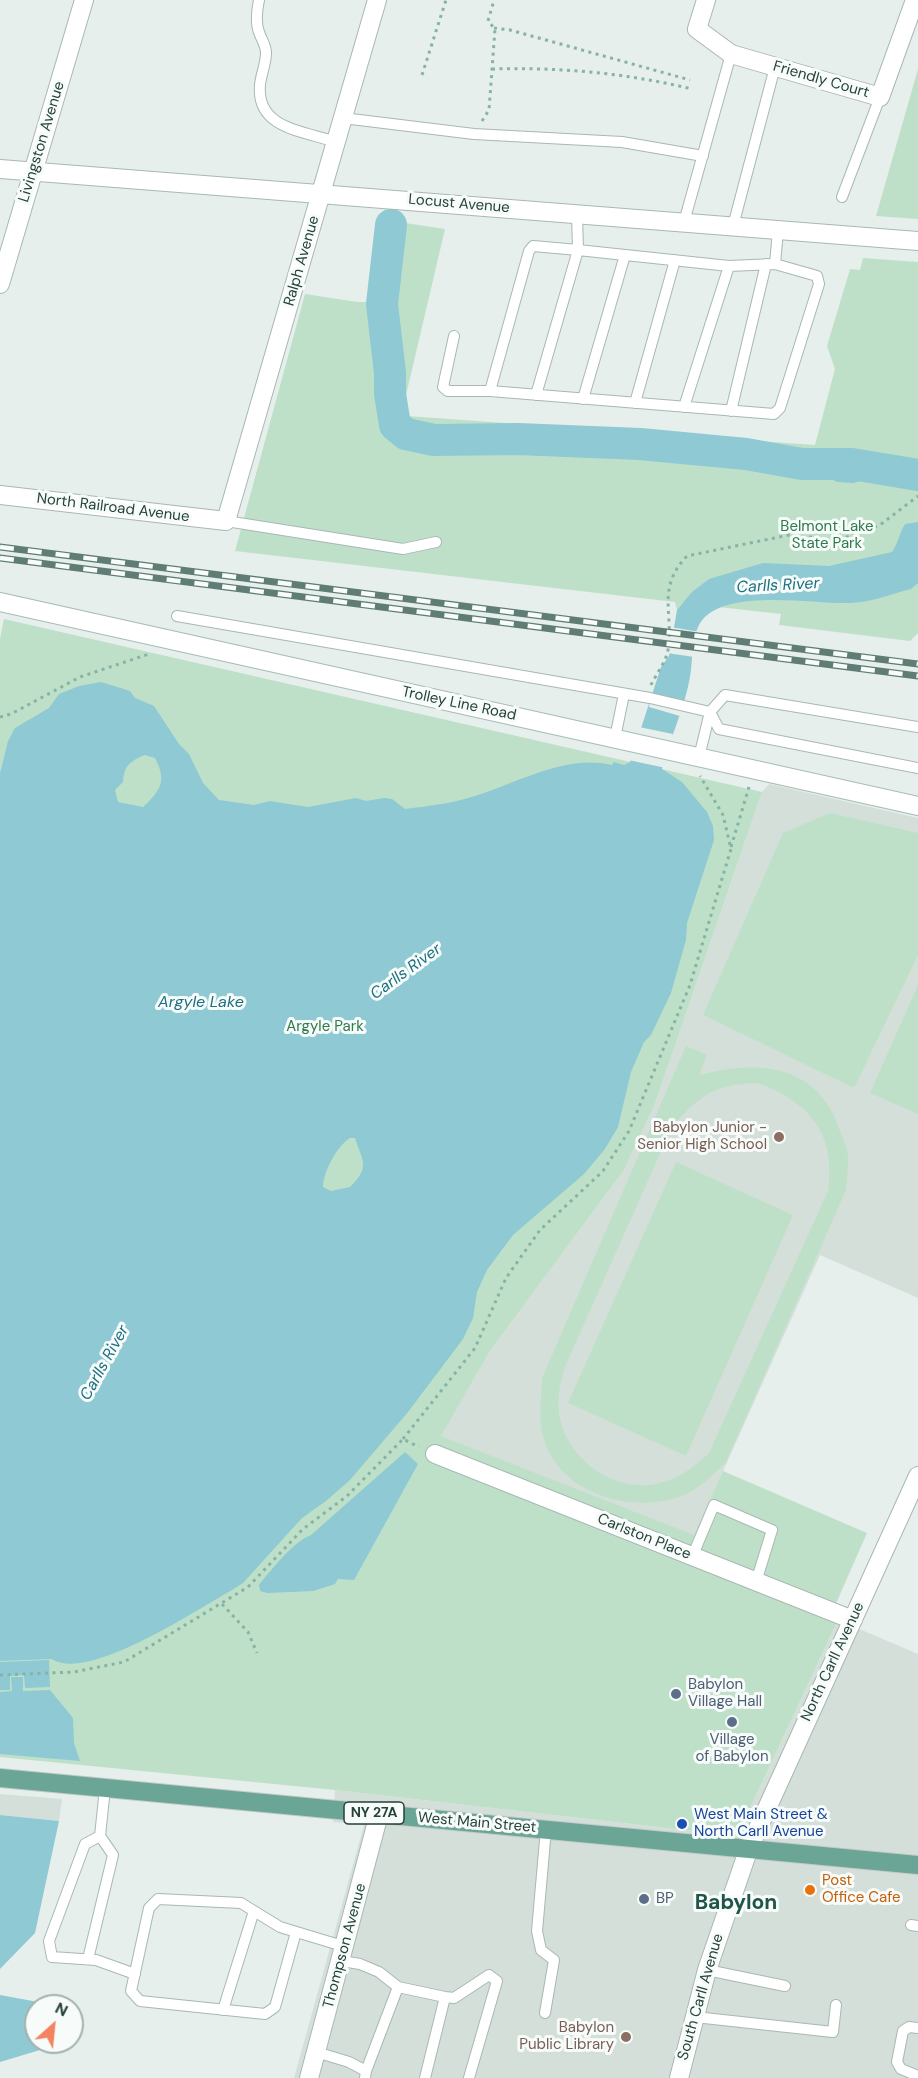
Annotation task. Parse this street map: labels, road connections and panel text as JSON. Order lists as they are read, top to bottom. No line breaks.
{"streets":{"main road":["NY 27A","West Main Street"],"street":["Friendly Court","Livingston Avenue","Locust Avenue","Ralph Avenue","North Railroad Avenue","Trolley Line Road","Carlston Place","North Carll Avenue","Thompson Avenue","South Carll Avenue"]},"crossings":[["Livingston Avenue","Locust Avenue"],["Locust Avenue","Ralph Avenue"],["Ralph Avenue","North Railroad Avenue"],["Carlston Place","North Carll Avenue"],["North Carll Avenue","West Main Street"],["North Carll Avenue","South Carll Avenue"],["West Main Street","Thompson Avenue"],["West Main Street","South Carll Avenue"]],"districts":["Babylon"],"water":["Carlls River","Argyle Lake"],"parks":["Belmont Lake State Park","Argyle Park"],"places":["Babylon Junior - Senior High School","Babylon Village Hall","Village of Babylon","West Main Street & North Carll Avenue","Post Office Cafe","BP","Babylon Public Library"],"north":"top right"}
